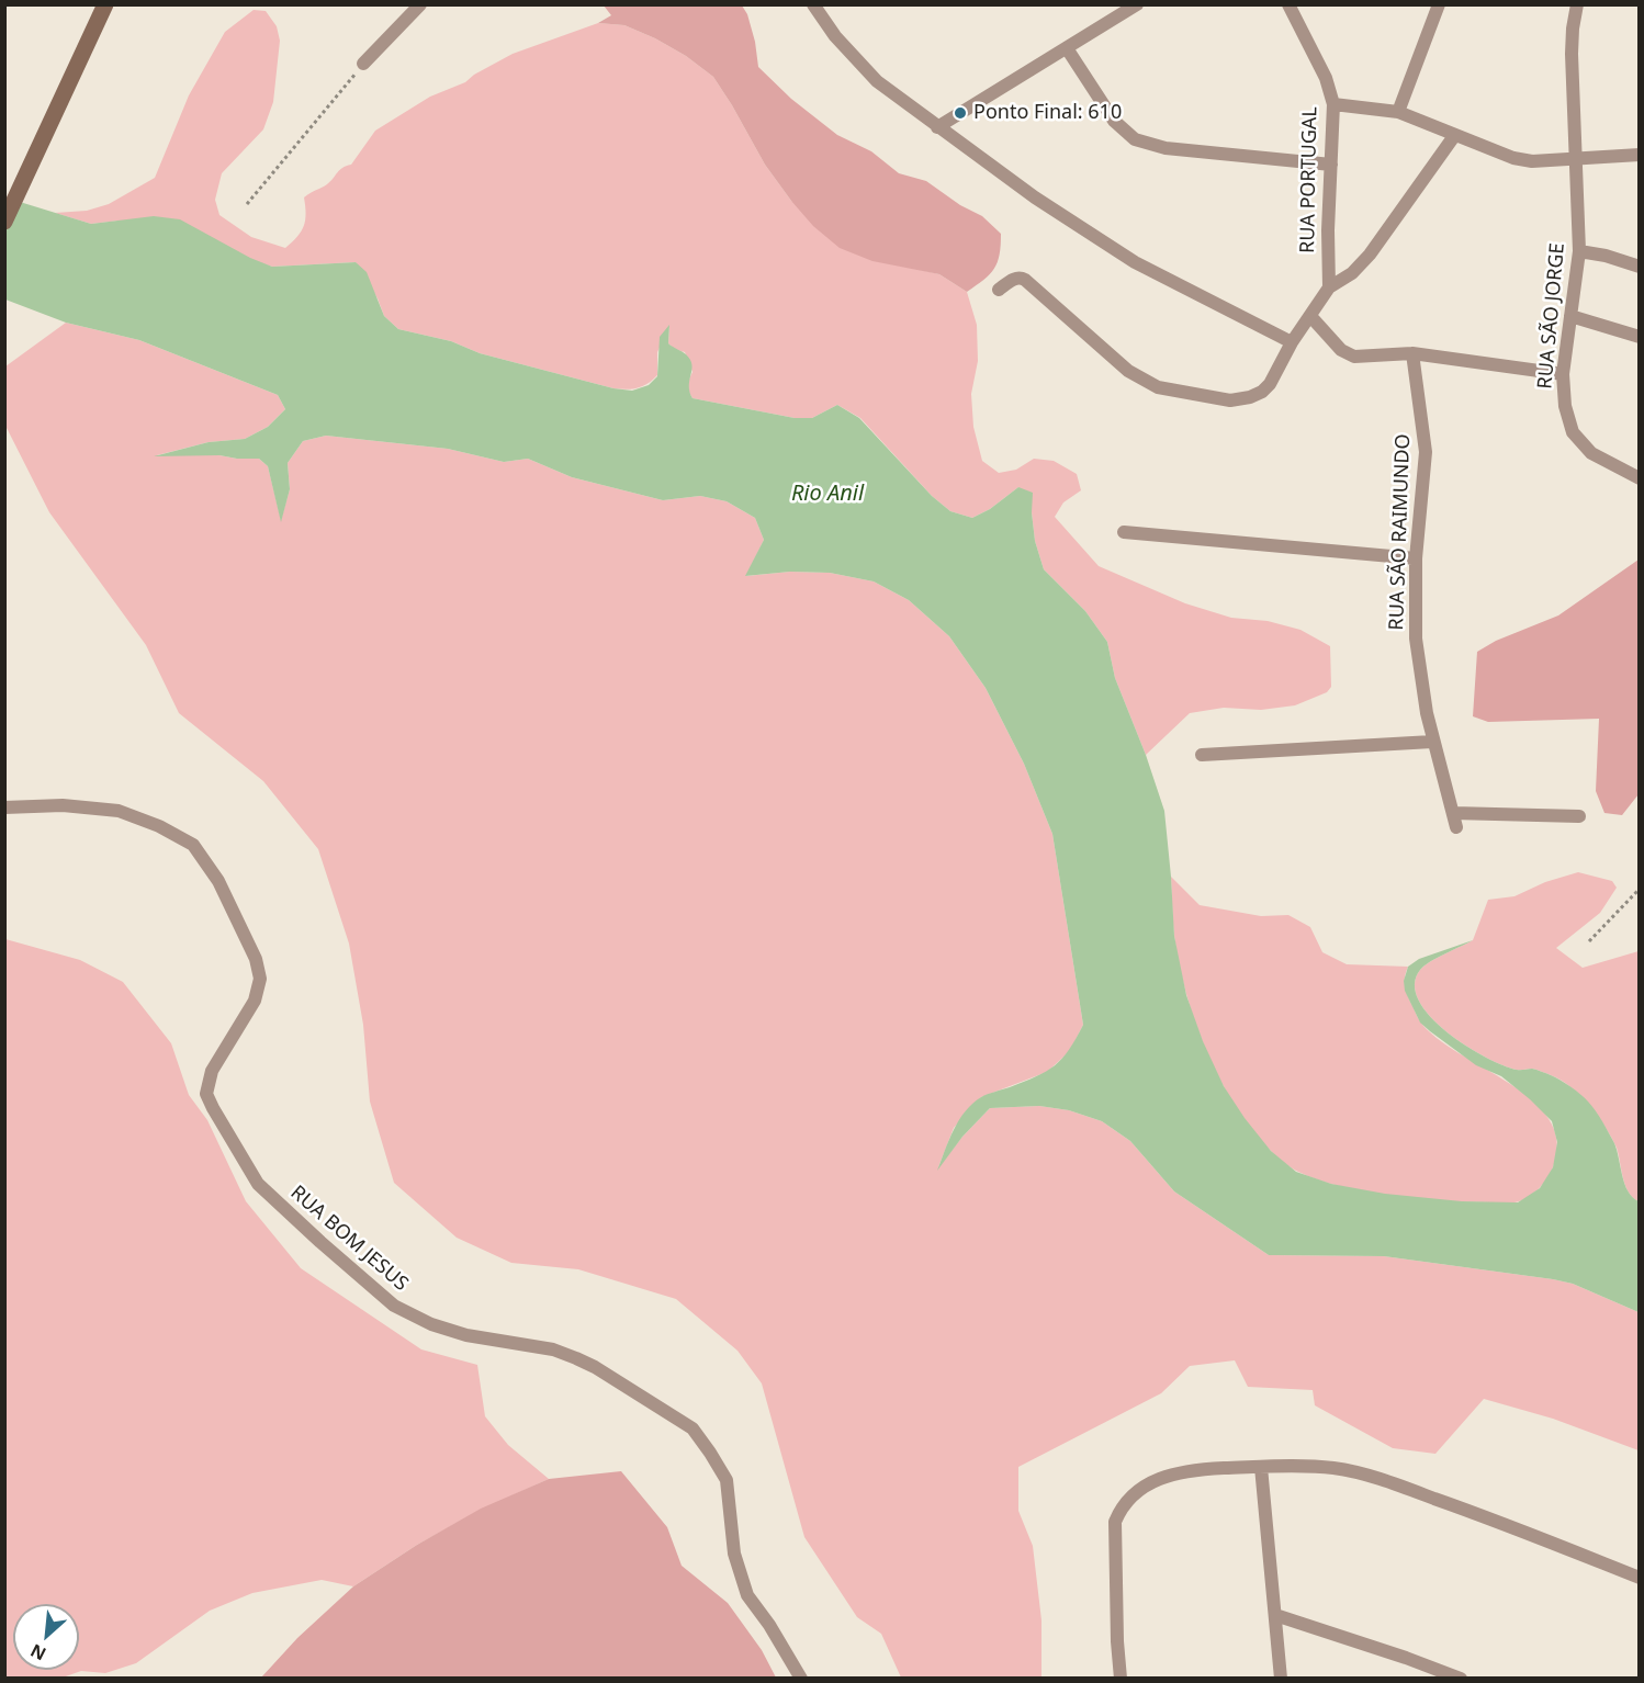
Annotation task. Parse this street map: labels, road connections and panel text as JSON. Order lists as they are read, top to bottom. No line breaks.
{"streets":{"street":["RUA PORTUGAL","RUA SÃO JORGE","RUA SÃO RAIMUNDO","RUA BOM JESUS"]},"water":["Rio Anil"],"places":["Ponto Final: 610"],"north":"bottom left"}
